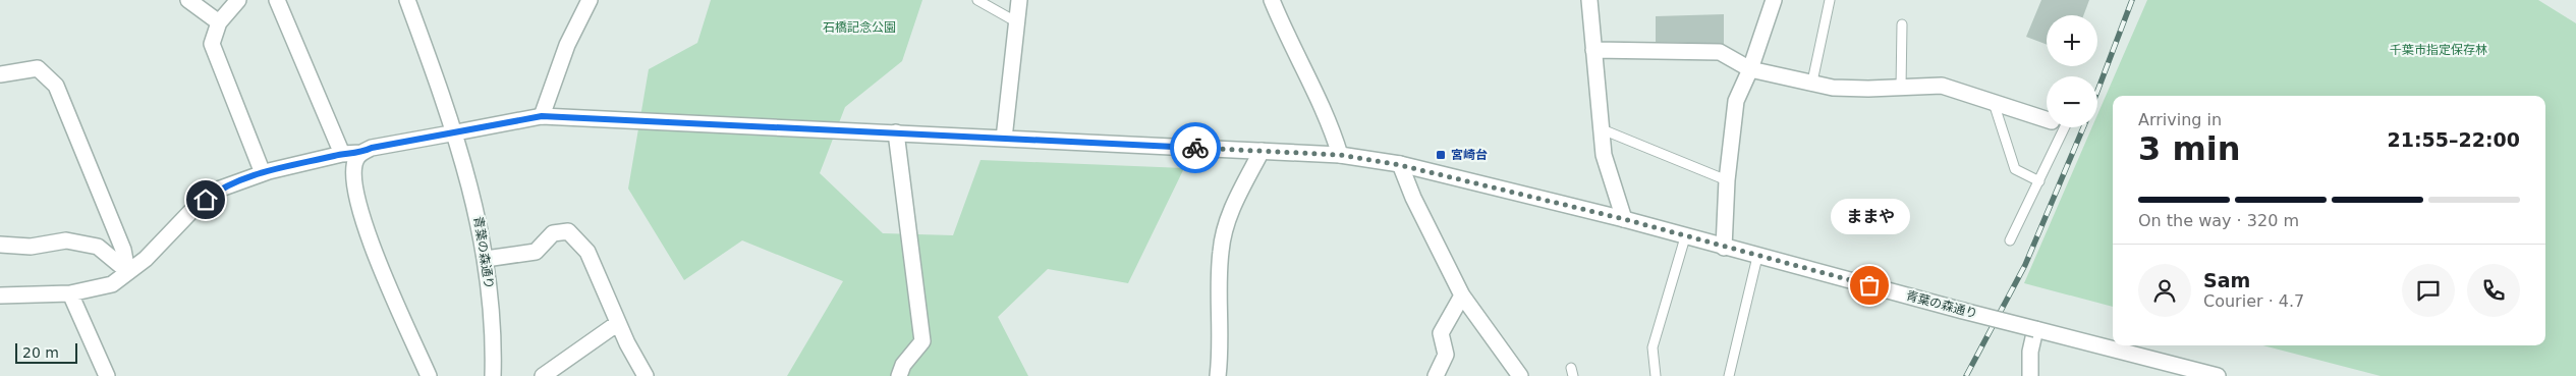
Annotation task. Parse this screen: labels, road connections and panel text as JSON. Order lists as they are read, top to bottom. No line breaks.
{"streets":{"street":["青葉の森通り"]},"parks":["石橋記念公園","千葉市指定保存林"],"places":{"transit":["宮崎台"],"other":["ままや"]},"scale_bar":"20 m","page":{"map_buttons":["+","−"],"heading":["3 min","Arriving in","21:55–22:00"],"panel":["Sam","Courier · 4.7"],"bar":"On the way · 320 m","bubble":"ままや","scale":"20 m"}}
